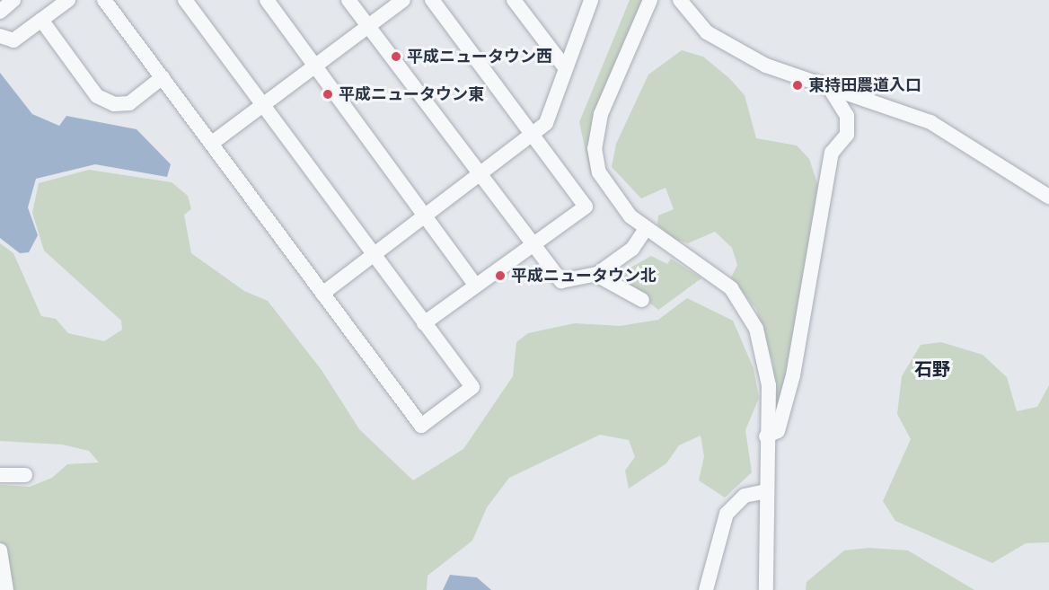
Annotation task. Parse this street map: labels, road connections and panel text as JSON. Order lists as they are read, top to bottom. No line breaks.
{"districts":["石野"],"places":["平成ニュータウン西","東持田農道入口","平成ニュータウン東","平成ニュータウン北"]}
